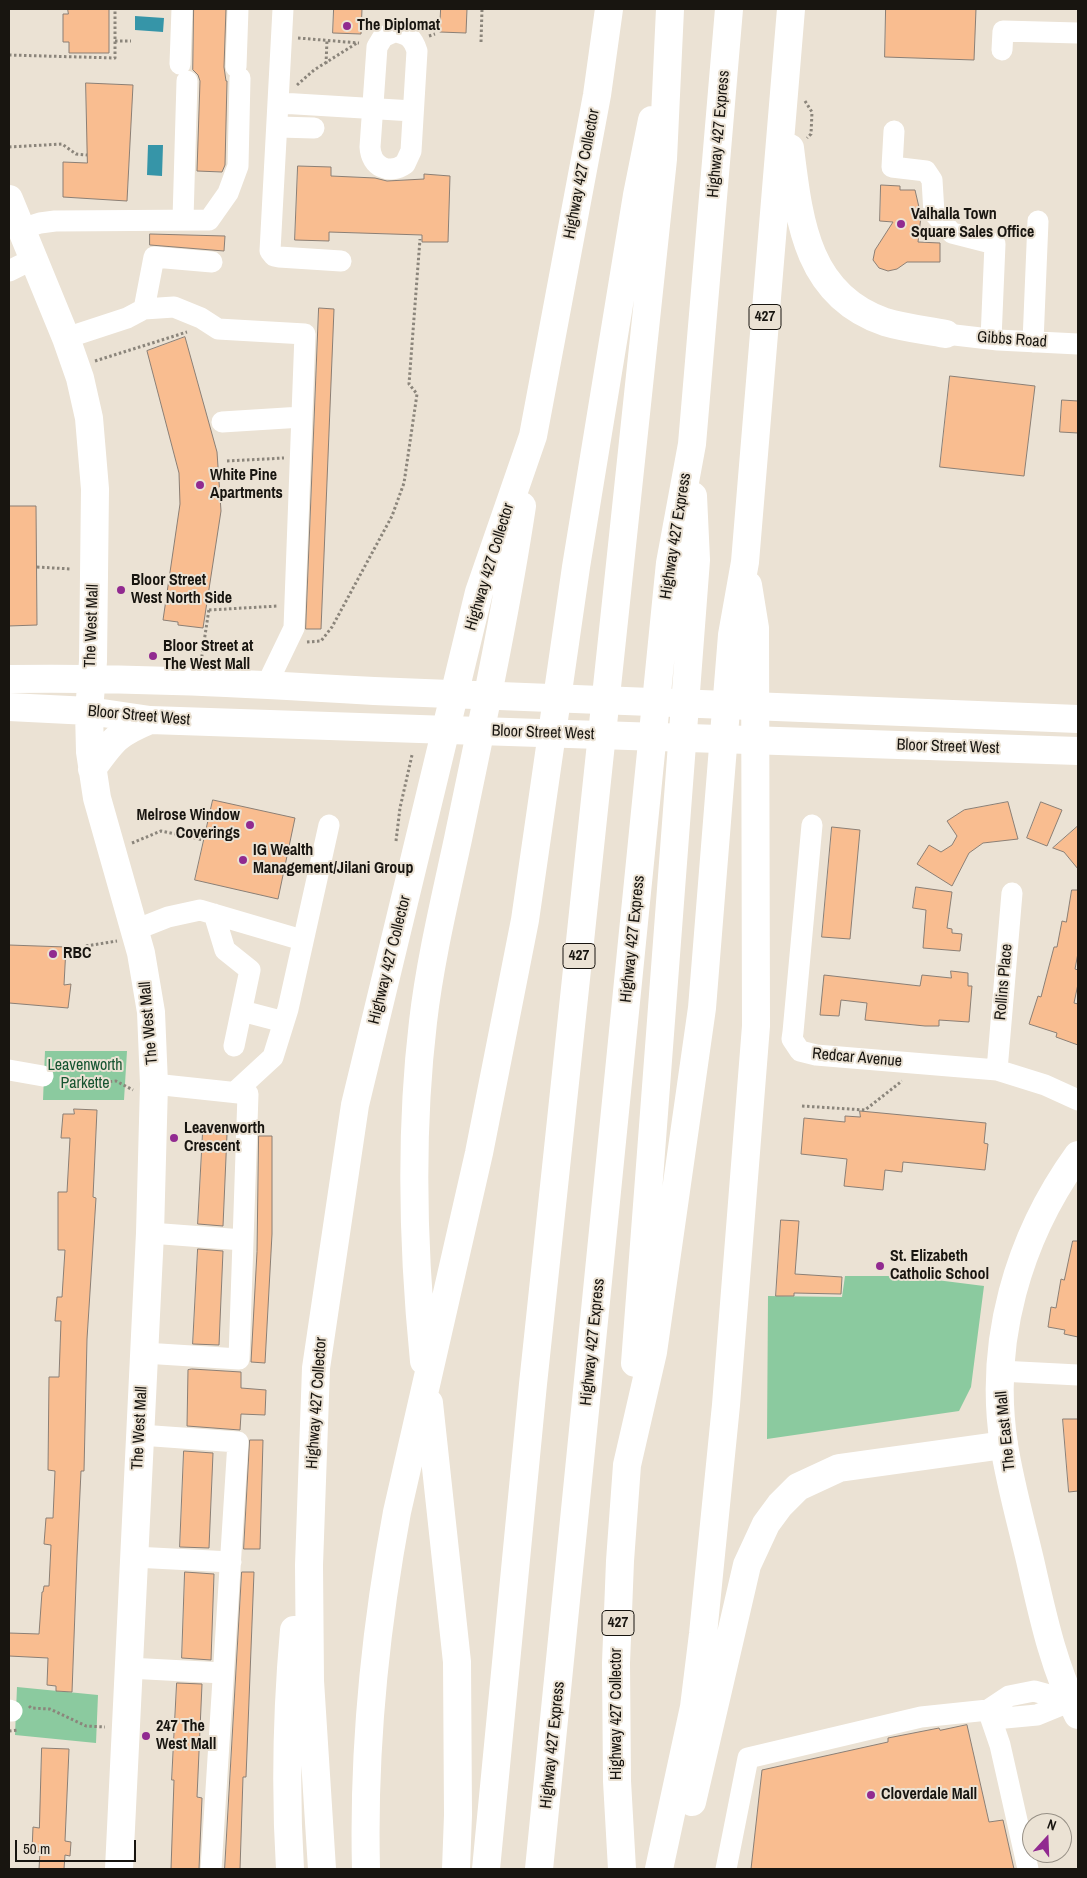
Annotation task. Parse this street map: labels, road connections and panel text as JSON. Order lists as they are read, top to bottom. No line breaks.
{"streets":{"main road":["Highway 427 Express","Highway 427 Collector","427","The West Mall","Bloor Street West","The East Mall"],"street":["Gibbs Road","Rollins Place","Redcar Avenue"]},"crossings":[["The West Mall","Bloor Street West"],["Rollins Place","Redcar Avenue"]],"parks":["Leavenworth Parkette"],"places":["The Diplomat","Valhalla Town Square Sales Office","White Pine Apartments","Bloor Street West North Side","Bloor Street at The West Mall","Melrose Window Coverings","IG Wealth Management/Jilani Group","RBC","Leavenworth Crescent","St. Elizabeth Catholic School","247 The West Mall","Cloverdale Mall"],"scale_bar":"50 m","north":"top"}
